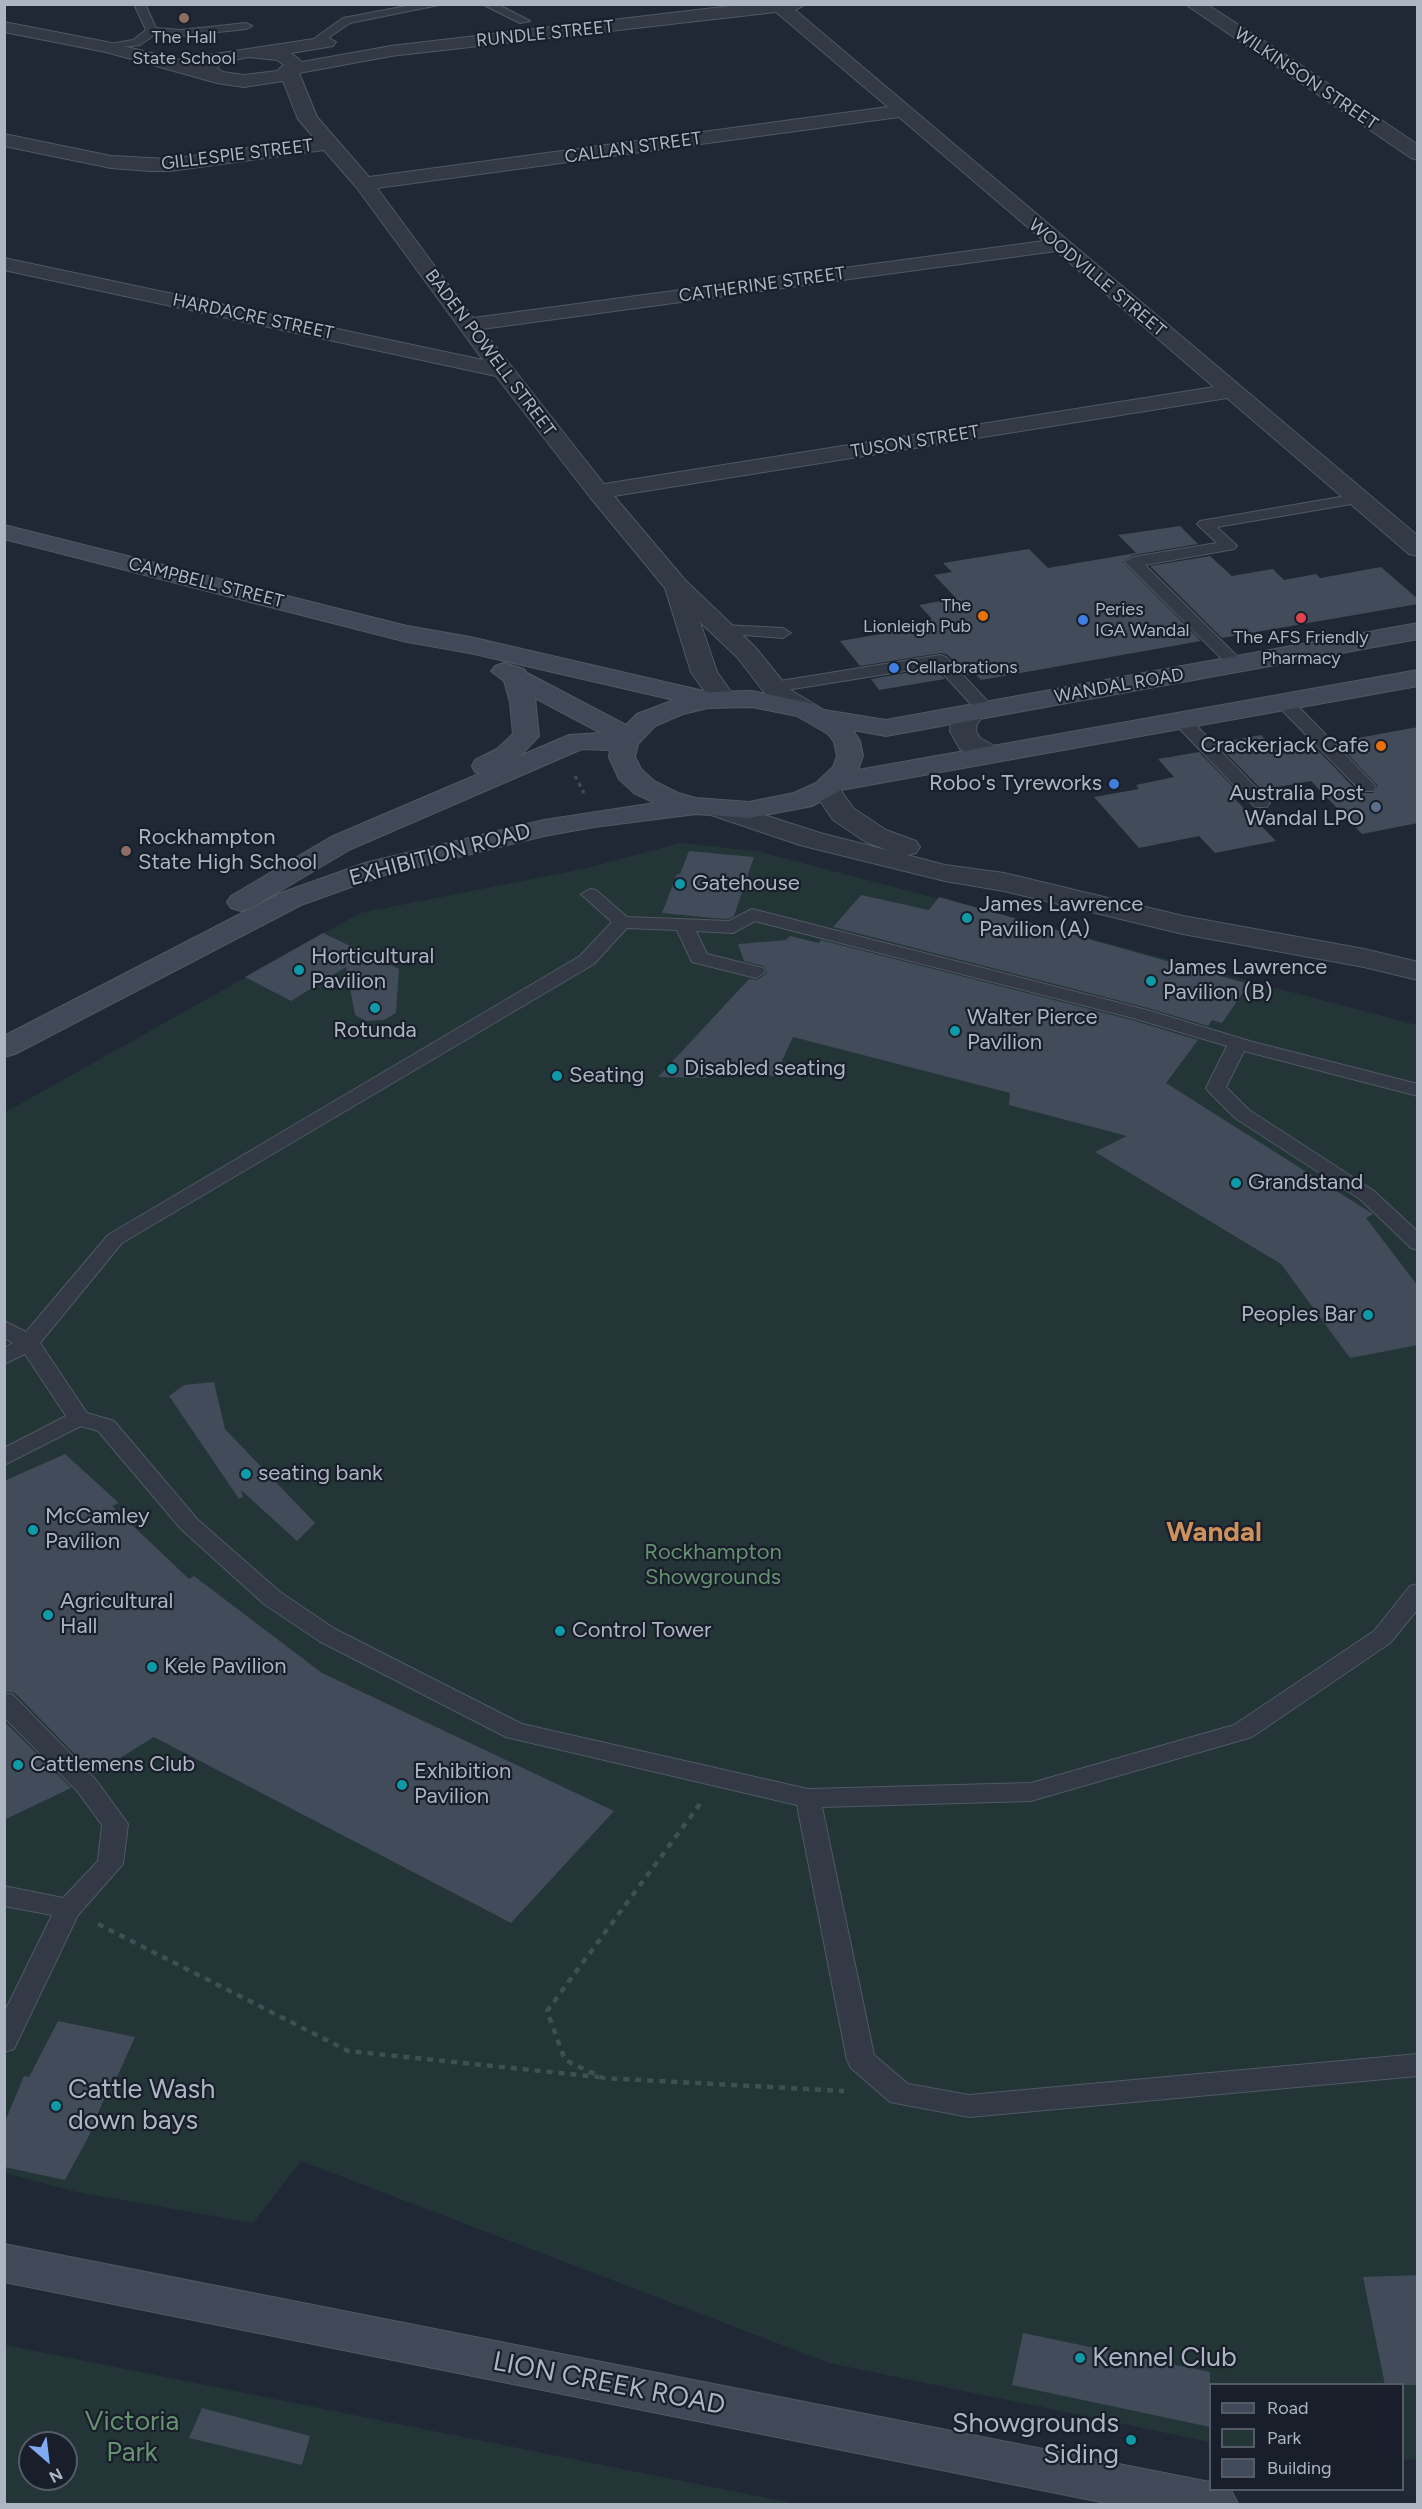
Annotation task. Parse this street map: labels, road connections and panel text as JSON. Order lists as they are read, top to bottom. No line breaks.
{"streets":{"street":["RUNDLE STREET","WILKINSON STREET","CALLAN STREET","GILLESPIE STREET","WOODVILLE STREET","CATHERINE STREET","HARDACRE STREET","BADEN POWELL STREET","TUSON STREET","CAMPBELL STREET","WANDAL ROAD","EXHIBITION ROAD","LION CREEK ROAD"]},"crossings":[["RUNDLE STREET","WOODVILLE STREET"],["RUNDLE STREET","BADEN POWELL STREET"],["CALLAN STREET","WOODVILLE STREET"],["CALLAN STREET","BADEN POWELL STREET"],["GILLESPIE STREET","BADEN POWELL STREET"],["WOODVILLE STREET","CATHERINE STREET"],["WOODVILLE STREET","TUSON STREET"],["CATHERINE STREET","BADEN POWELL STREET"],["HARDACRE STREET","BADEN POWELL STREET"],["BADEN POWELL STREET","TUSON STREET"],["BADEN POWELL STREET","CAMPBELL STREET"],["BADEN POWELL STREET","WANDAL ROAD"],["CAMPBELL STREET","WANDAL ROAD"],["CAMPBELL STREET","EXHIBITION ROAD"],["WANDAL ROAD","EXHIBITION ROAD"]],"districts":["Wandal"],"parks":["Rockhampton Showgrounds","Victoria Park"],"places":["The Hall State School","The Lionleigh Pub","The AFS Friendly Pharmacy","Peries IGA Wandal","Cellarbrations","Crackerjack Cafe","Robo's Tyreworks","Australia Post Wandal LPO","Rockhampton State High School","Gatehouse","James Lawrence Pavilion (A)","Horticultural Pavilion","James Lawrence Pavilion (B)","Rotunda","Walter Pierce Pavilion","Disabled seating","Seating","Grandstand","Peoples Bar","seating bank","McCamley Pavilion","Agricultural Hall","Control Tower","Kele Pavilion","Cattlemens Club","Exhibition Pavilion","Cattle Wash down bays","Kennel Club","Showgrounds Siding"],"legend":["Road","Park","Building"],"north":"bottom right"}
